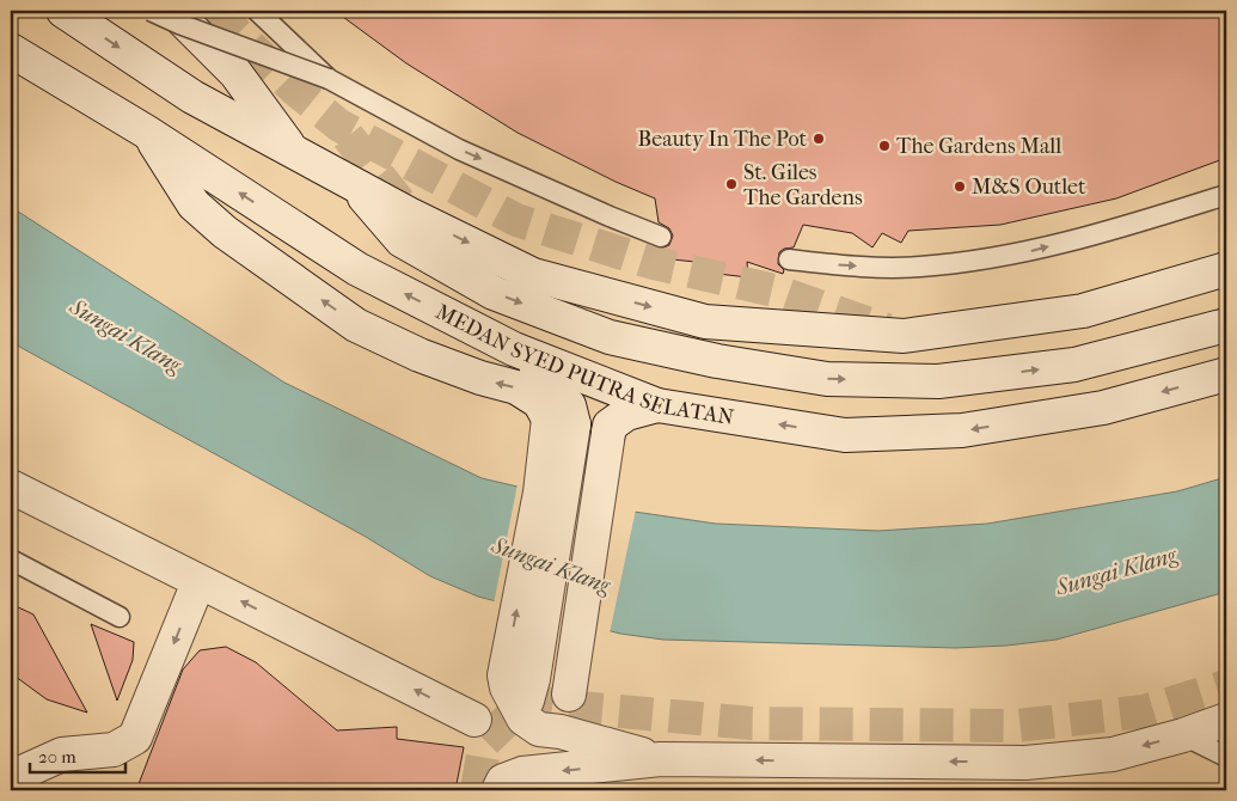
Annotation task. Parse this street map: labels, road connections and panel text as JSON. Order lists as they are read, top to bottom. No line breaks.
{"streets":{"main road":["MEDAN SYED PUTRA SELATAN"]},"water":["Sungai Klang"],"places":["Beauty In The Pot","The Gardens Mall","St. Giles The Gardens","M&S Outlet"],"scale_bar":"20 m"}
